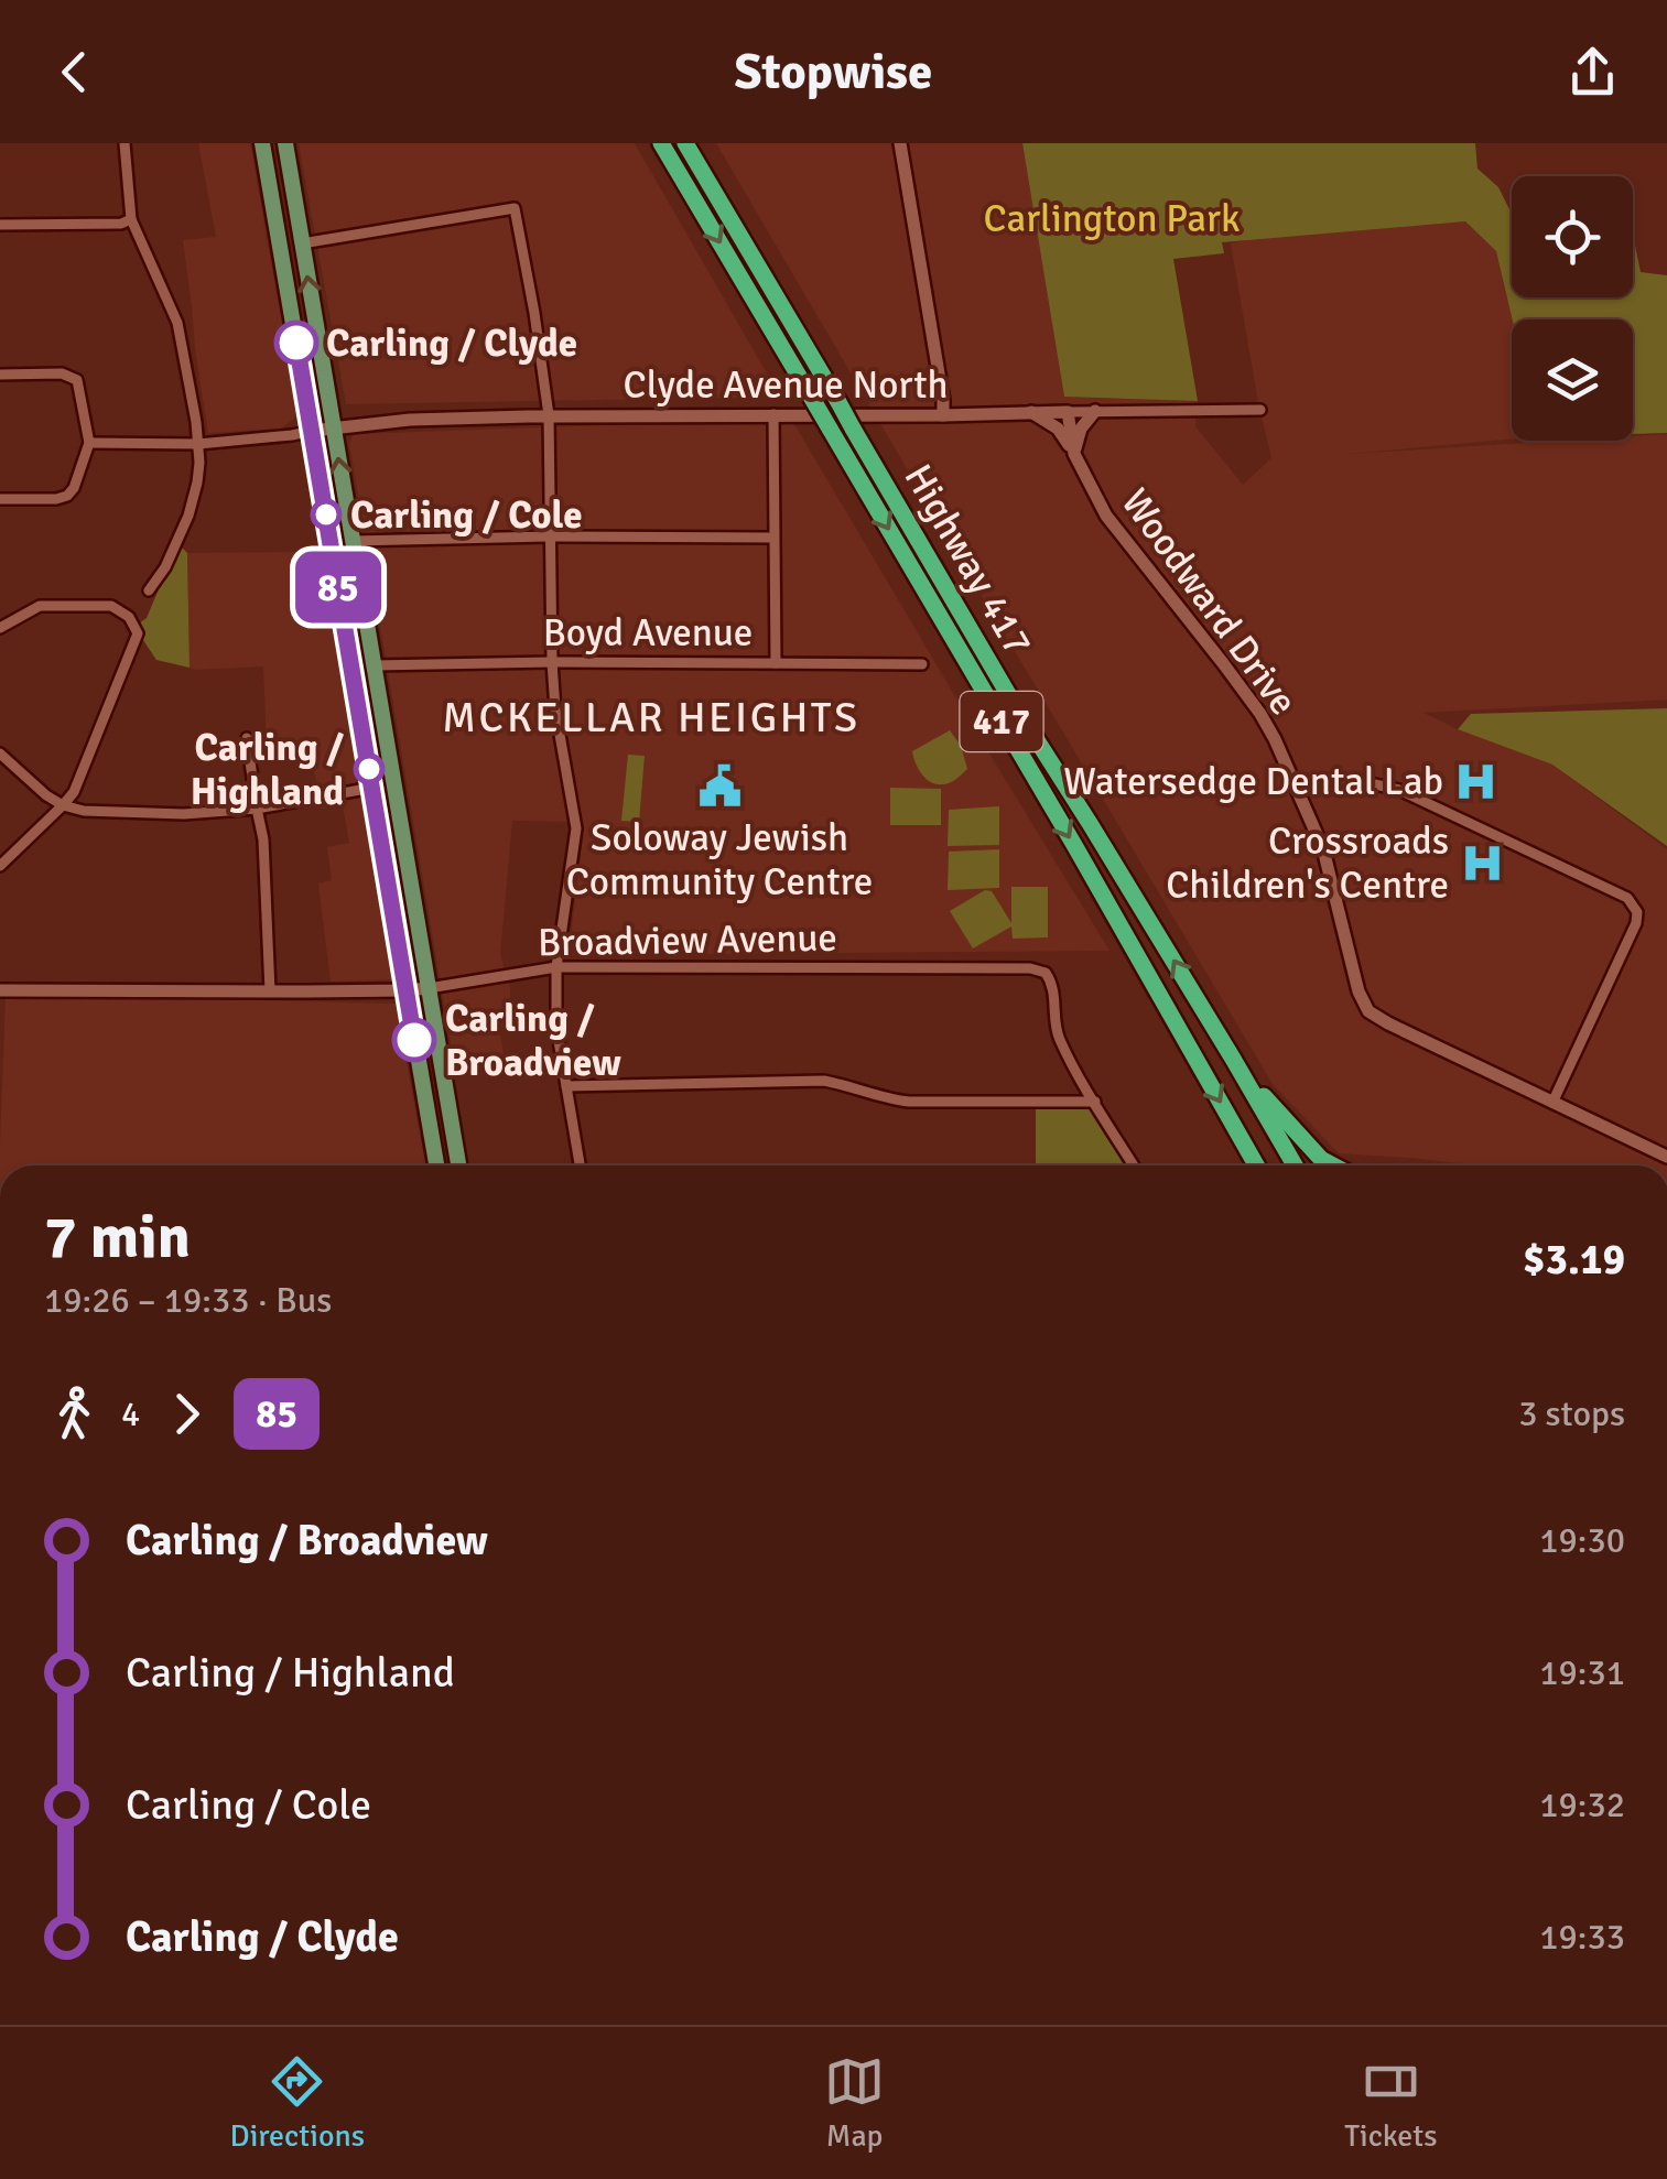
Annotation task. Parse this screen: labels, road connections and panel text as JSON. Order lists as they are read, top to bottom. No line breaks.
{"streets":{"highway":["Highway 417","417"],"street":["Clyde Avenue North","Woodward Drive","Boyd Avenue","Broadview Avenue"]},"crossings":[["Clyde Avenue North","Woodward Drive"]],"districts":["MCKELLAR HEIGHTS"],"parks":["Carlington Park"],"places":{"other":["Carling / Clyde","Carling / Cole","Carling / Highland","Carling / Broadview"],"hospital":["Watersedge Dental Lab","Crossroads Children's Centre"],"public building":["Soloway Jewish Community Centre"]},"lines":["bus line 85"],"page":{"header":"Stopwise","on_map":"85","heading":["7 min","19:26 – 19:33 · Bus","$3.19"],"legs":["4","85","3 stops"],"list":[{"name":"Carling / Broadview","value":"19:30"},{"name":"Carling / Highland","value":"19:31"},{"name":"Carling / Cole","value":"19:32"},{"name":"Carling / Clyde","value":"19:33"}],"tabs":["Directions","Map","Tickets"]}}
